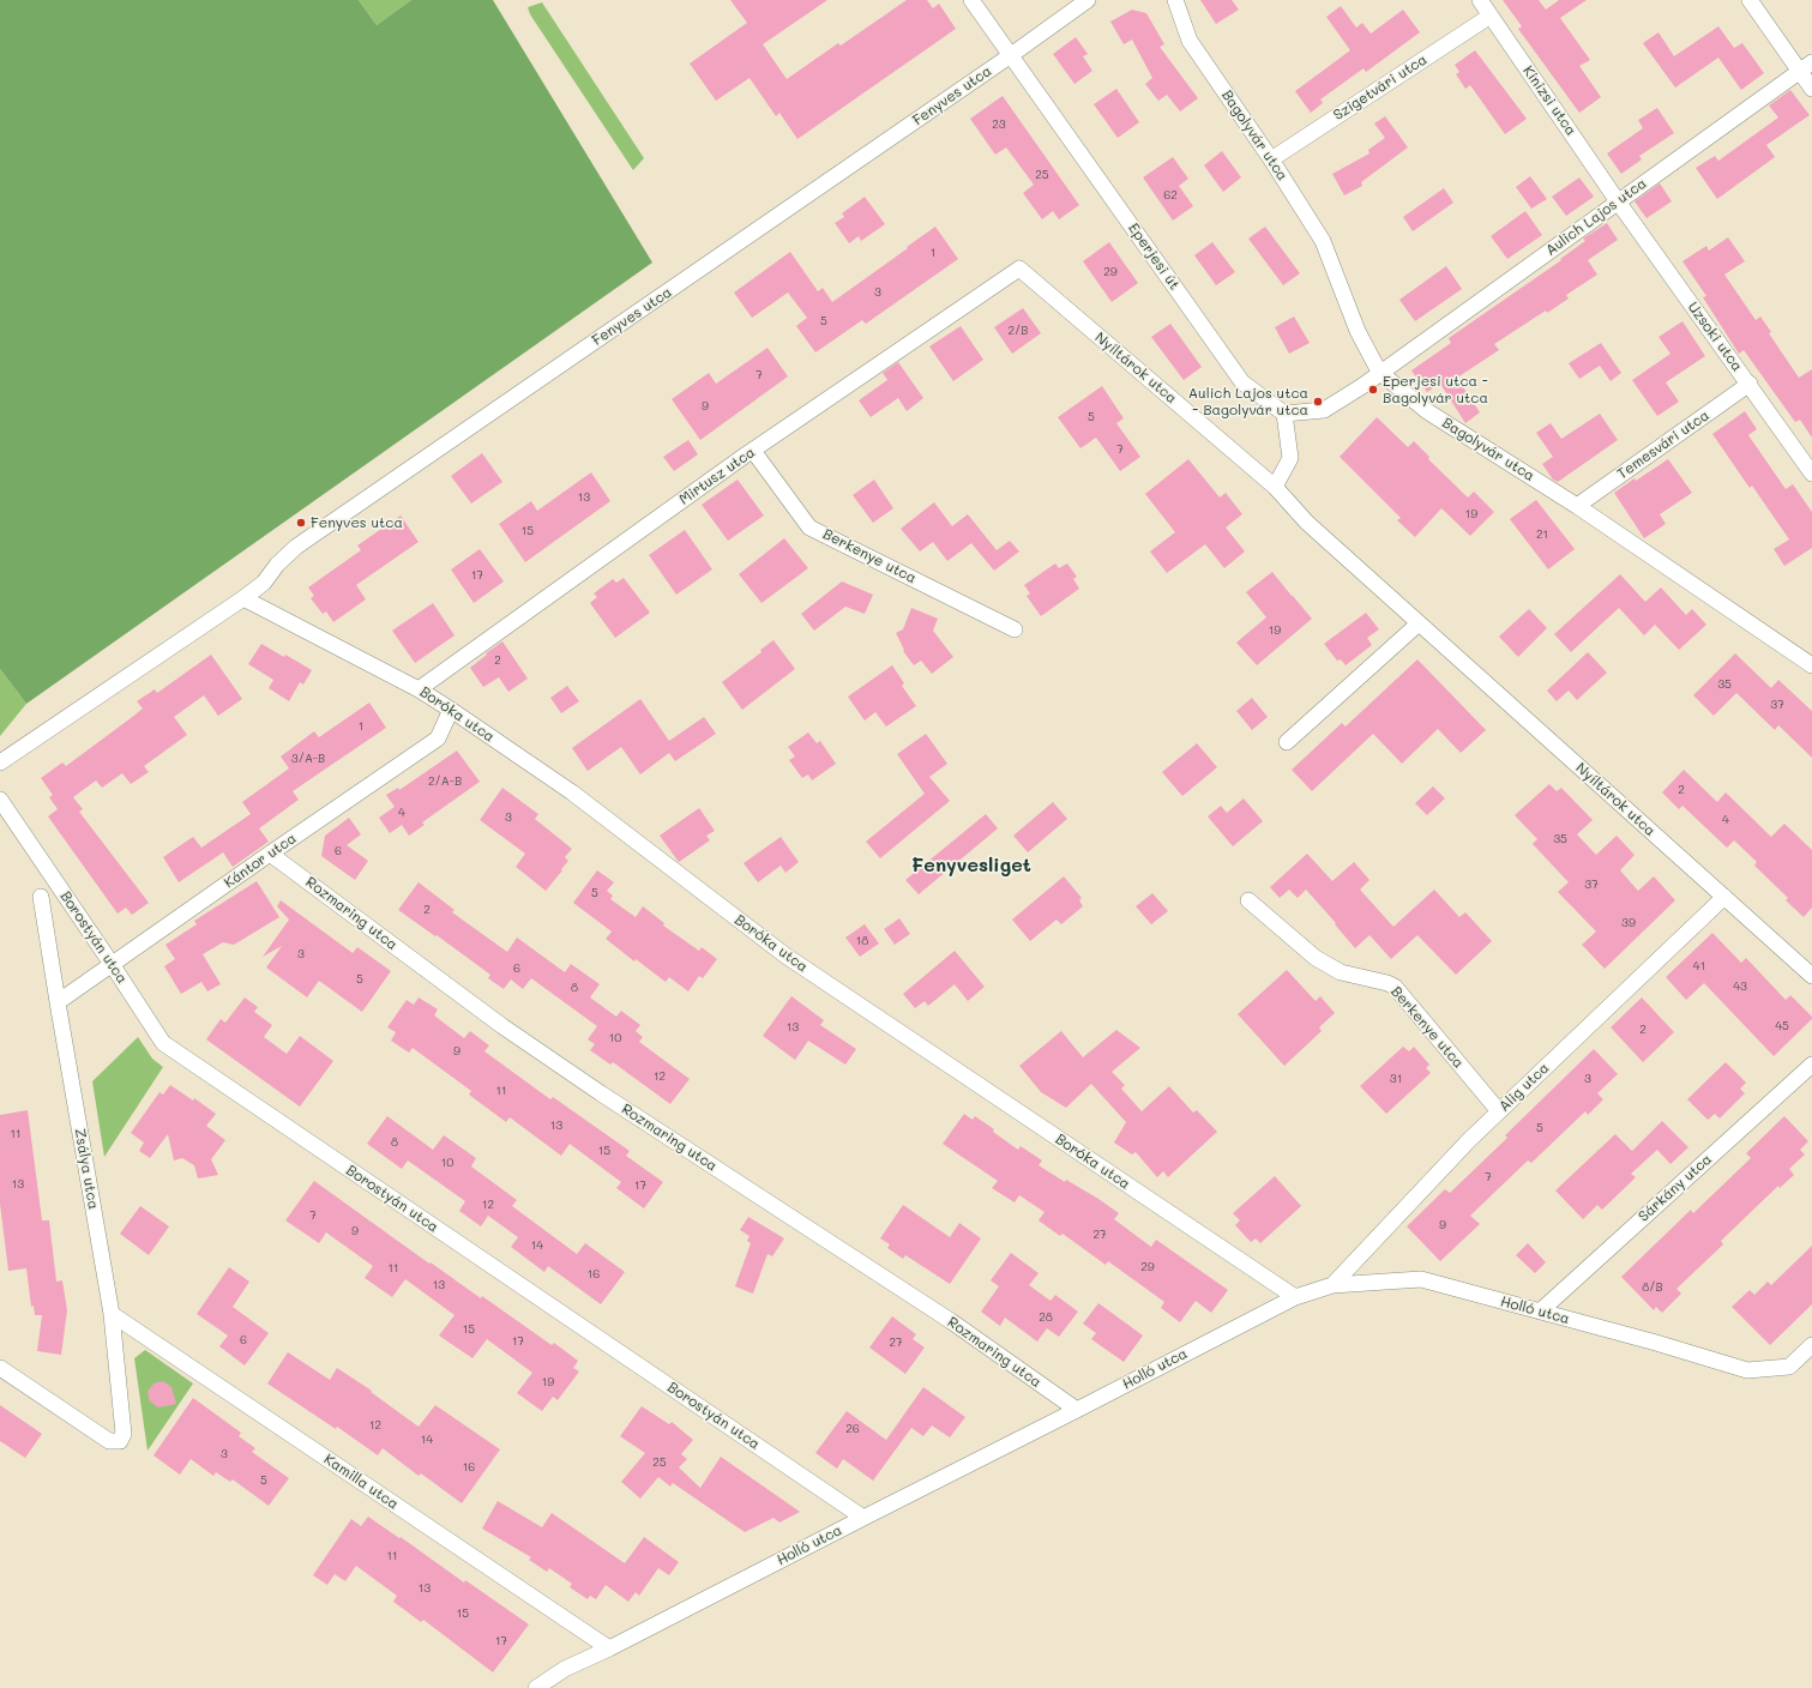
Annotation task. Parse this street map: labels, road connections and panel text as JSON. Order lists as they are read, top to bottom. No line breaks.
{"streets":{"street":["Szigetvári utca","Fenyves utca","Kinizsi utca","Bagolyvár utca","Aulich Lajos utca","Eperjesi út","Uzsoki utca","Nyíltárok utca","Temesvári utca","Mirtusz utca","Berkenye utca","Boróka utca","Kántor utca","Rozmaring utca","Borostyán utca","Alig utca","Zsálya utca","Sárkány utca","Holló utca","Kamilla utca"]},"crossings":[["Szigetvári utca","Kinizsi utca"],["Szigetvári utca","Bagolyvár utca"],["Fenyves utca","Eperjesi út"],["Fenyves utca","Boróka utca"],["Kinizsi utca","Aulich Lajos utca"],["Kinizsi utca","Uzsoki utca"],["Bagolyvár utca","Aulich Lajos utca"],["Bagolyvár utca","Temesvári utca"],["Aulich Lajos utca","Uzsoki utca"],["Uzsoki utca","Temesvári utca"],["Nyíltárok utca","Mirtusz utca"],["Nyíltárok utca","Alig utca"],["Mirtusz utca","Berkenye utca"],["Mirtusz utca","Boróka utca"],["Berkenye utca","Alig utca"],["Boróka utca","Kántor utca"],["Boróka utca","Holló utca"],["Kántor utca","Rozmaring utca"],["Kántor utca","Borostyán utca"],["Kántor utca","Zsálya utca"],["Rozmaring utca","Holló utca"],["Borostyán utca","Holló utca"],["Alig utca","Holló utca"],["Zsálya utca","Kamilla utca"],["Sárkány utca","Holló utca"],["Holló utca","Kamilla utca"]],"districts":["Fenyvesliget"],"places":["Eperjesi utca - Bagolyvár utca","Aulich Lajos utca - Bagolyvár utca","Fenyves utca"],"house_numbers":["23","25","62","1","29","3","5","2/B","7","9","5","7","13","19","15","21","17","19","2","35","37","1","3/A-B","2/A-B","2","4","3","4","35","6","37","5","2","39","18","3","41","6","5","43","8","45","13","2","10","9","12","31","3","11","13","5","11","8","15","10","7","13","17","12","7","9","9","27","14","29","11","16","13","8/B","28","15","6","17","27","19","12","26","14","3","25","16","5","11","13","15","17"]}
